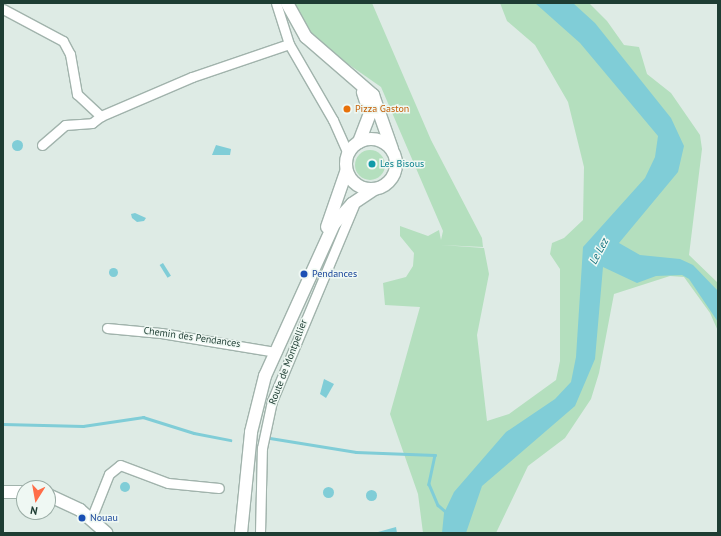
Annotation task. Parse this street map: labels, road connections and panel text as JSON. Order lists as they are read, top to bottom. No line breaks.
{"streets":{"main road":["Route de Montpellier"],"street":["Chemin des Pendances"]},"crossings":[["Chemin des Pendances","Route de Montpellier"]],"water":["Le Lez"],"places":["Pizza Gaston","Les Bisous","Pendances","Nouau"],"north":"bottom"}
